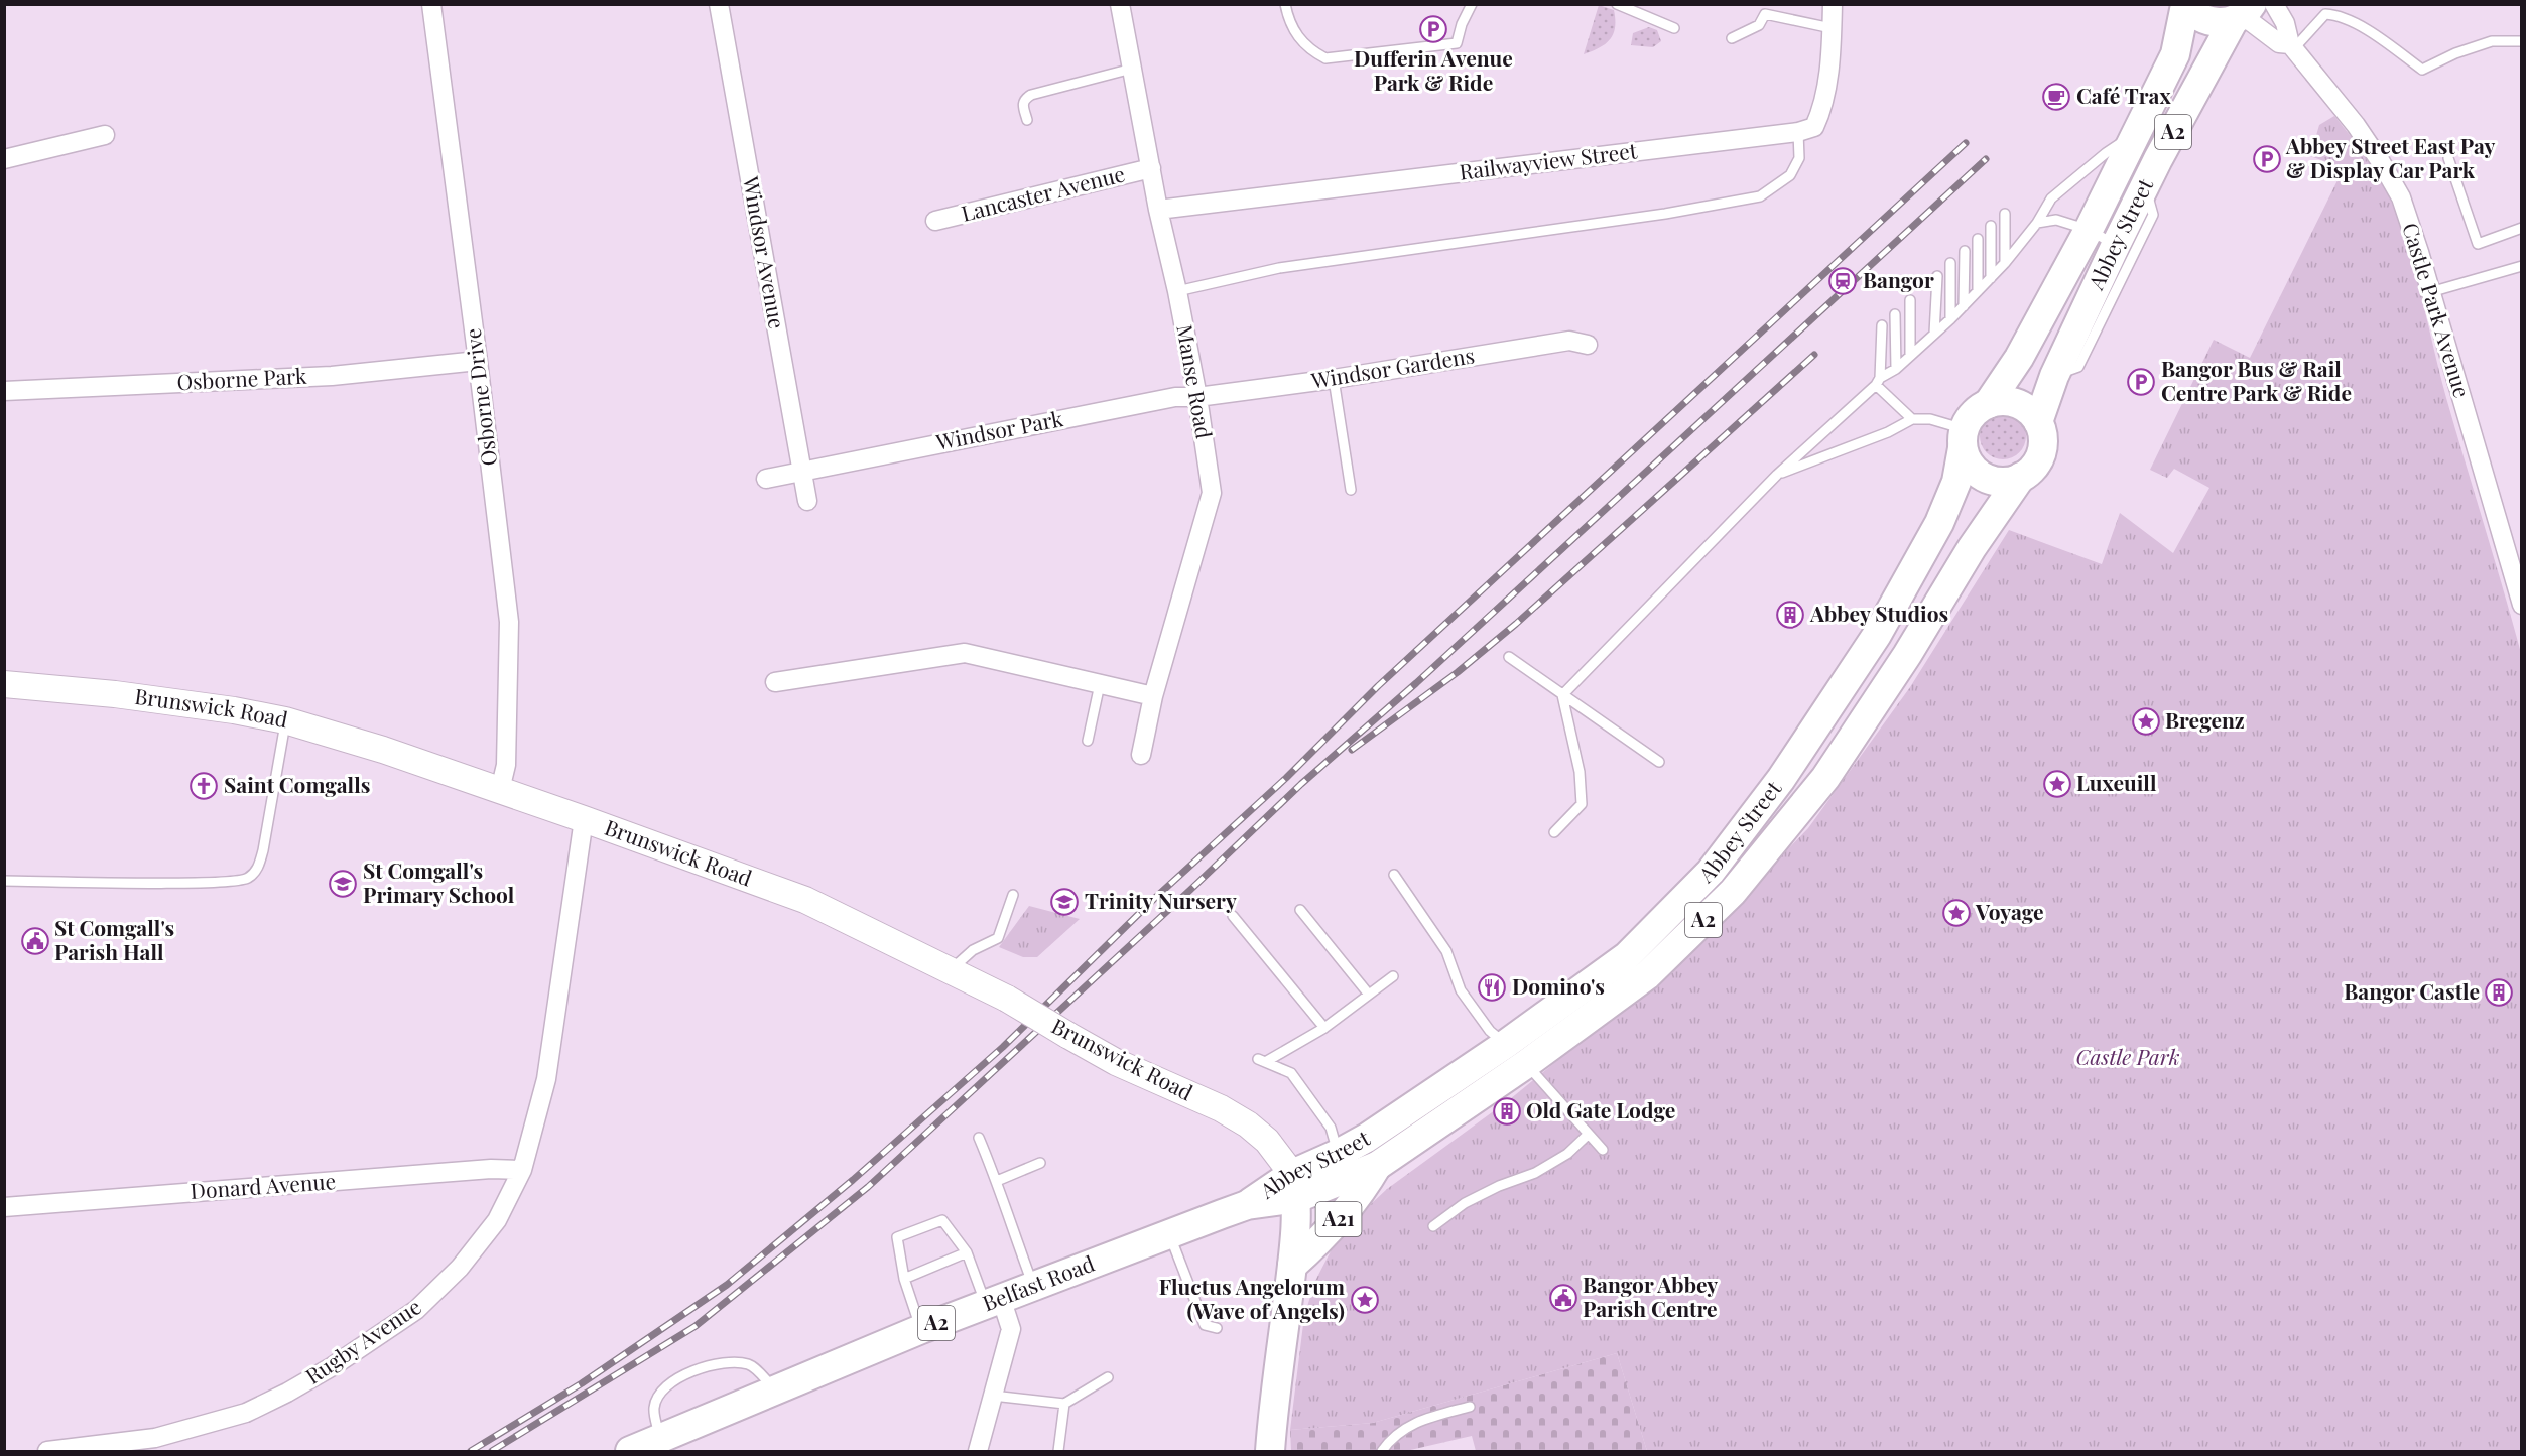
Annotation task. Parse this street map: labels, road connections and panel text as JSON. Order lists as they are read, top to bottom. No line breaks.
{"streets":{"main road":["A2","Abbey Street","Brunswick Road","A21","Belfast Road"],"street":["Railwayview Street","Lancaster Avenue","Windsor Avenue","Castle Park Avenue","Windsor Gardens","Osborne Park","Manse Road","Osborne Drive","Windsor Park","Donard Avenue","Rugby Avenue"]},"crossings":[["A2","Abbey Street"],["A2","Castle Park Avenue"],["Railwayview Street","Manse Road"],["Lancaster Avenue","Manse Road"],["Abbey Street","Castle Park Avenue"],["Abbey Street","Brunswick Road"],["Abbey Street","A21"],["Abbey Street","Belfast Road"],["Windsor Avenue","Windsor Park"],["Windsor Gardens","Manse Road"],["Windsor Gardens","Windsor Park"],["Osborne Park","Osborne Drive"],["Manse Road","Windsor Park"],["Osborne Drive","Brunswick Road"],["Brunswick Road","A21"],["Brunswick Road","Rugby Avenue"],["Donard Avenue","Rugby Avenue"]],"parks":["Castle Park"],"places":{"parking":["Dufferin Avenue Park & Ride","Abbey Street East Pay & Display Car Park","Bangor Bus & Rail Centre Park & Ride"],"cafe":["Café Trax"],"station":["Bangor"],"building":["Abbey Studios","Bangor Castle","Old Gate Lodge"],"place":["Bregenz","Luxeuill","Voyage","Fluctus Angelorum (Wave of Angels)"],"church":["Saint Comgalls"],"school or university":["St Comgall's Primary School","Trinity Nursery"],"public building":["St Comgall's Parish Hall","Bangor Abbey Parish Centre"],"restaurant":["Domino's"]}}
